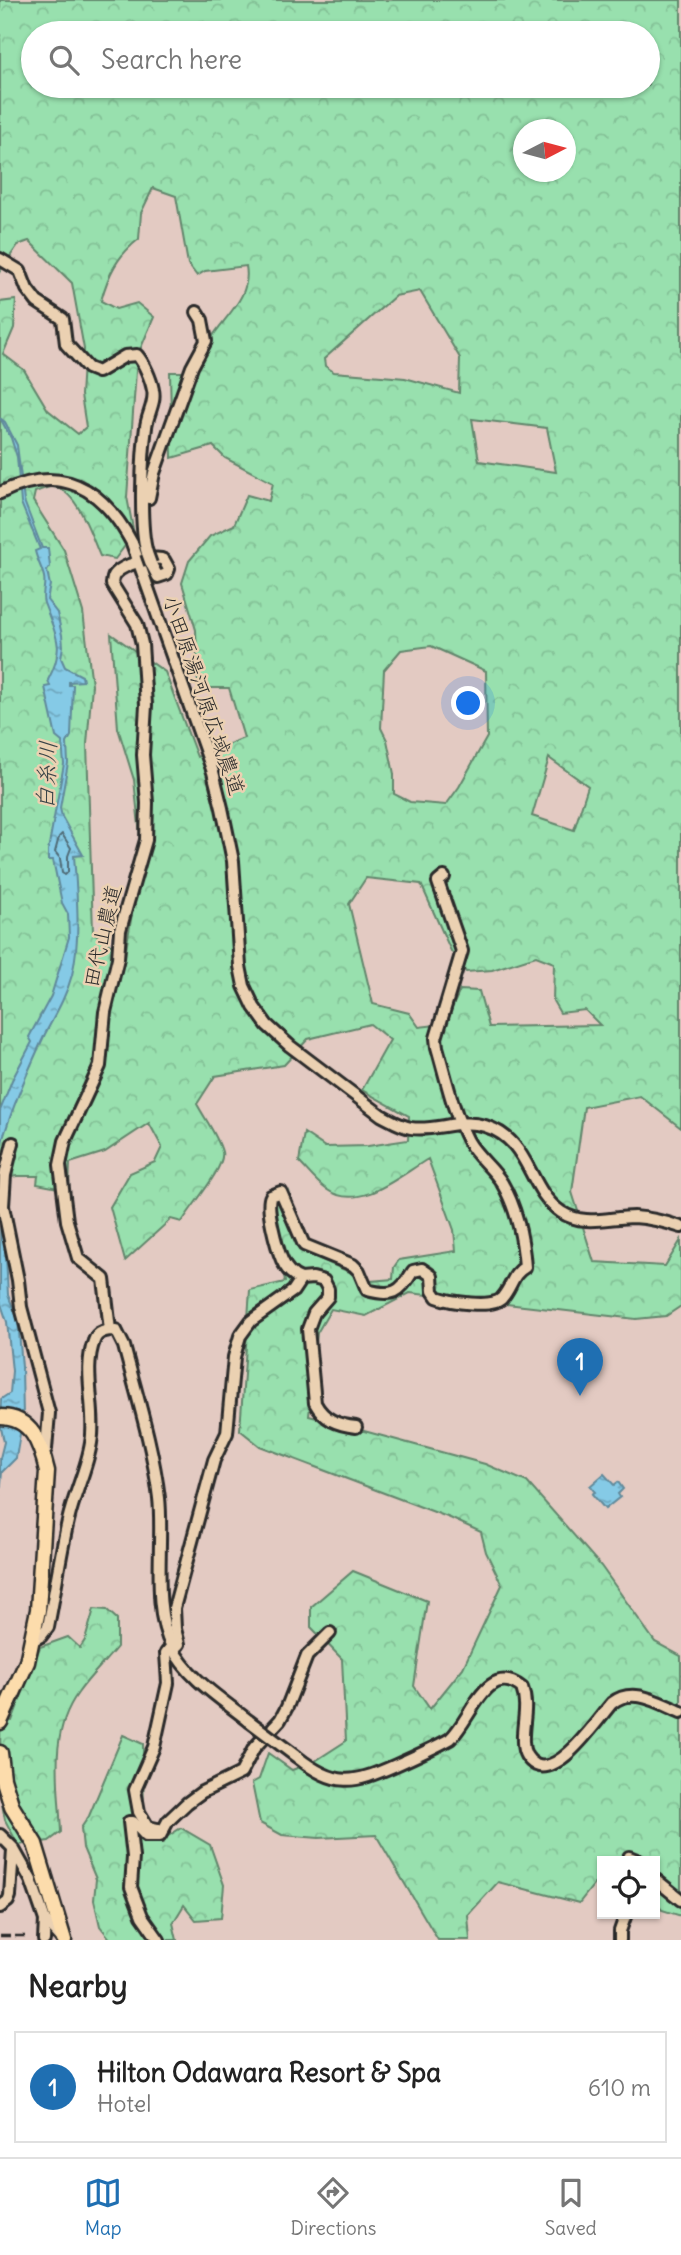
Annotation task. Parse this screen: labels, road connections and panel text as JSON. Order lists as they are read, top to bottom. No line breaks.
{"streets":{"street":["小田原湯河原広域農道","田代山農道"]},"crossings":[["小田原湯河原広域農道","田代山農道"]],"water":["白糸川"],"north":"right","page":{"search":"Search here","pins":"1","heading":"Nearby","list":[{"mark":"1","name":"Hilton Odawara Resort & Spa","note":"Hotel","value":"610 m"}],"nav":["Map","Directions","Saved"]}}
